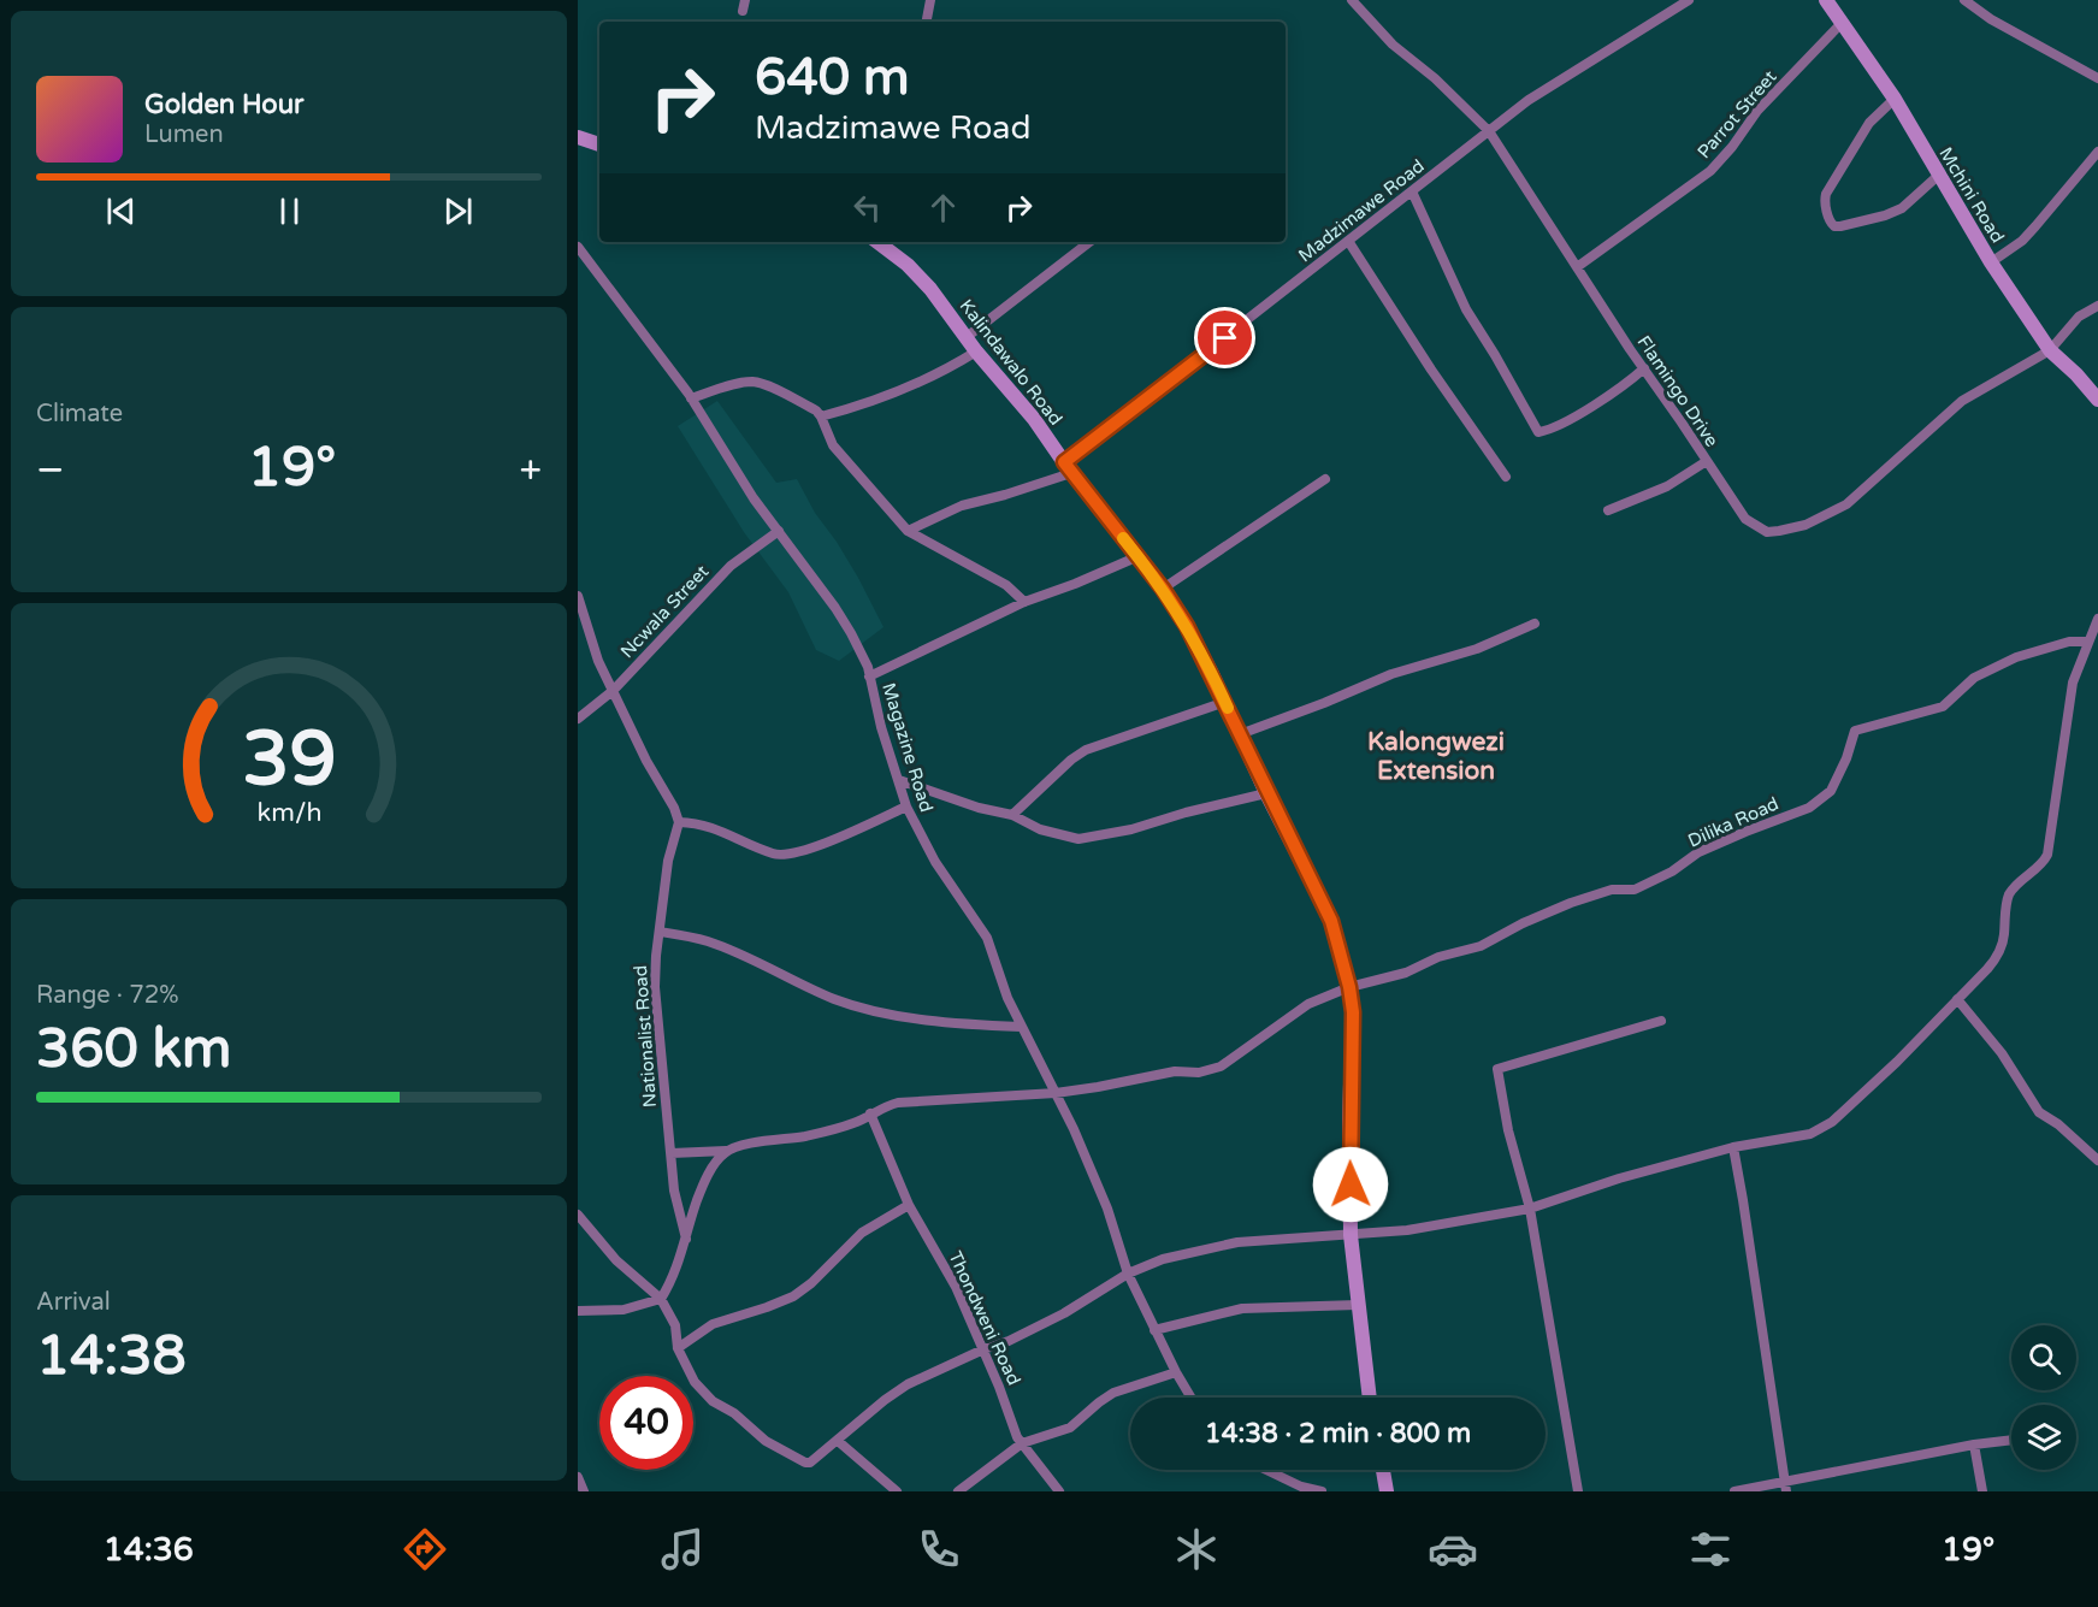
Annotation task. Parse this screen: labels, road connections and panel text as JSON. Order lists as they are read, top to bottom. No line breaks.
{"streets":{"street":["Parrot Street","Mchini Road","Madzimawe Road","Kalindawalo Road","Flamingo Drive","Ncwala Street","Magazine Road","Dilika Road","Nationalist Road","Thondweni Road"]},"crossings":[["Parrot Street","Mchini Road"],["Parrot Street","Flamingo Drive"],["Mchini Road","Flamingo Drive"],["Madzimawe Road","Kalindawalo Road"],["Madzimawe Road","Flamingo Drive"],["Kalindawalo Road","Dilika Road"],["Ncwala Street","Magazine Road"]],"districts":["Kalongwezi Extension"],"page":{"turn":["640 m","Madzimawe Road"],"song":["Golden Hour","Lumen"],"tile":["Climate",["Range · 72%","360 km"],["Arrival","14:38"]],"heat":["−","19°","+"],"limit":"40","trip":"14:38 · 2 min · 800 m","tabs":["14:36","19°"],"gauge":["39","km/h"]}}
